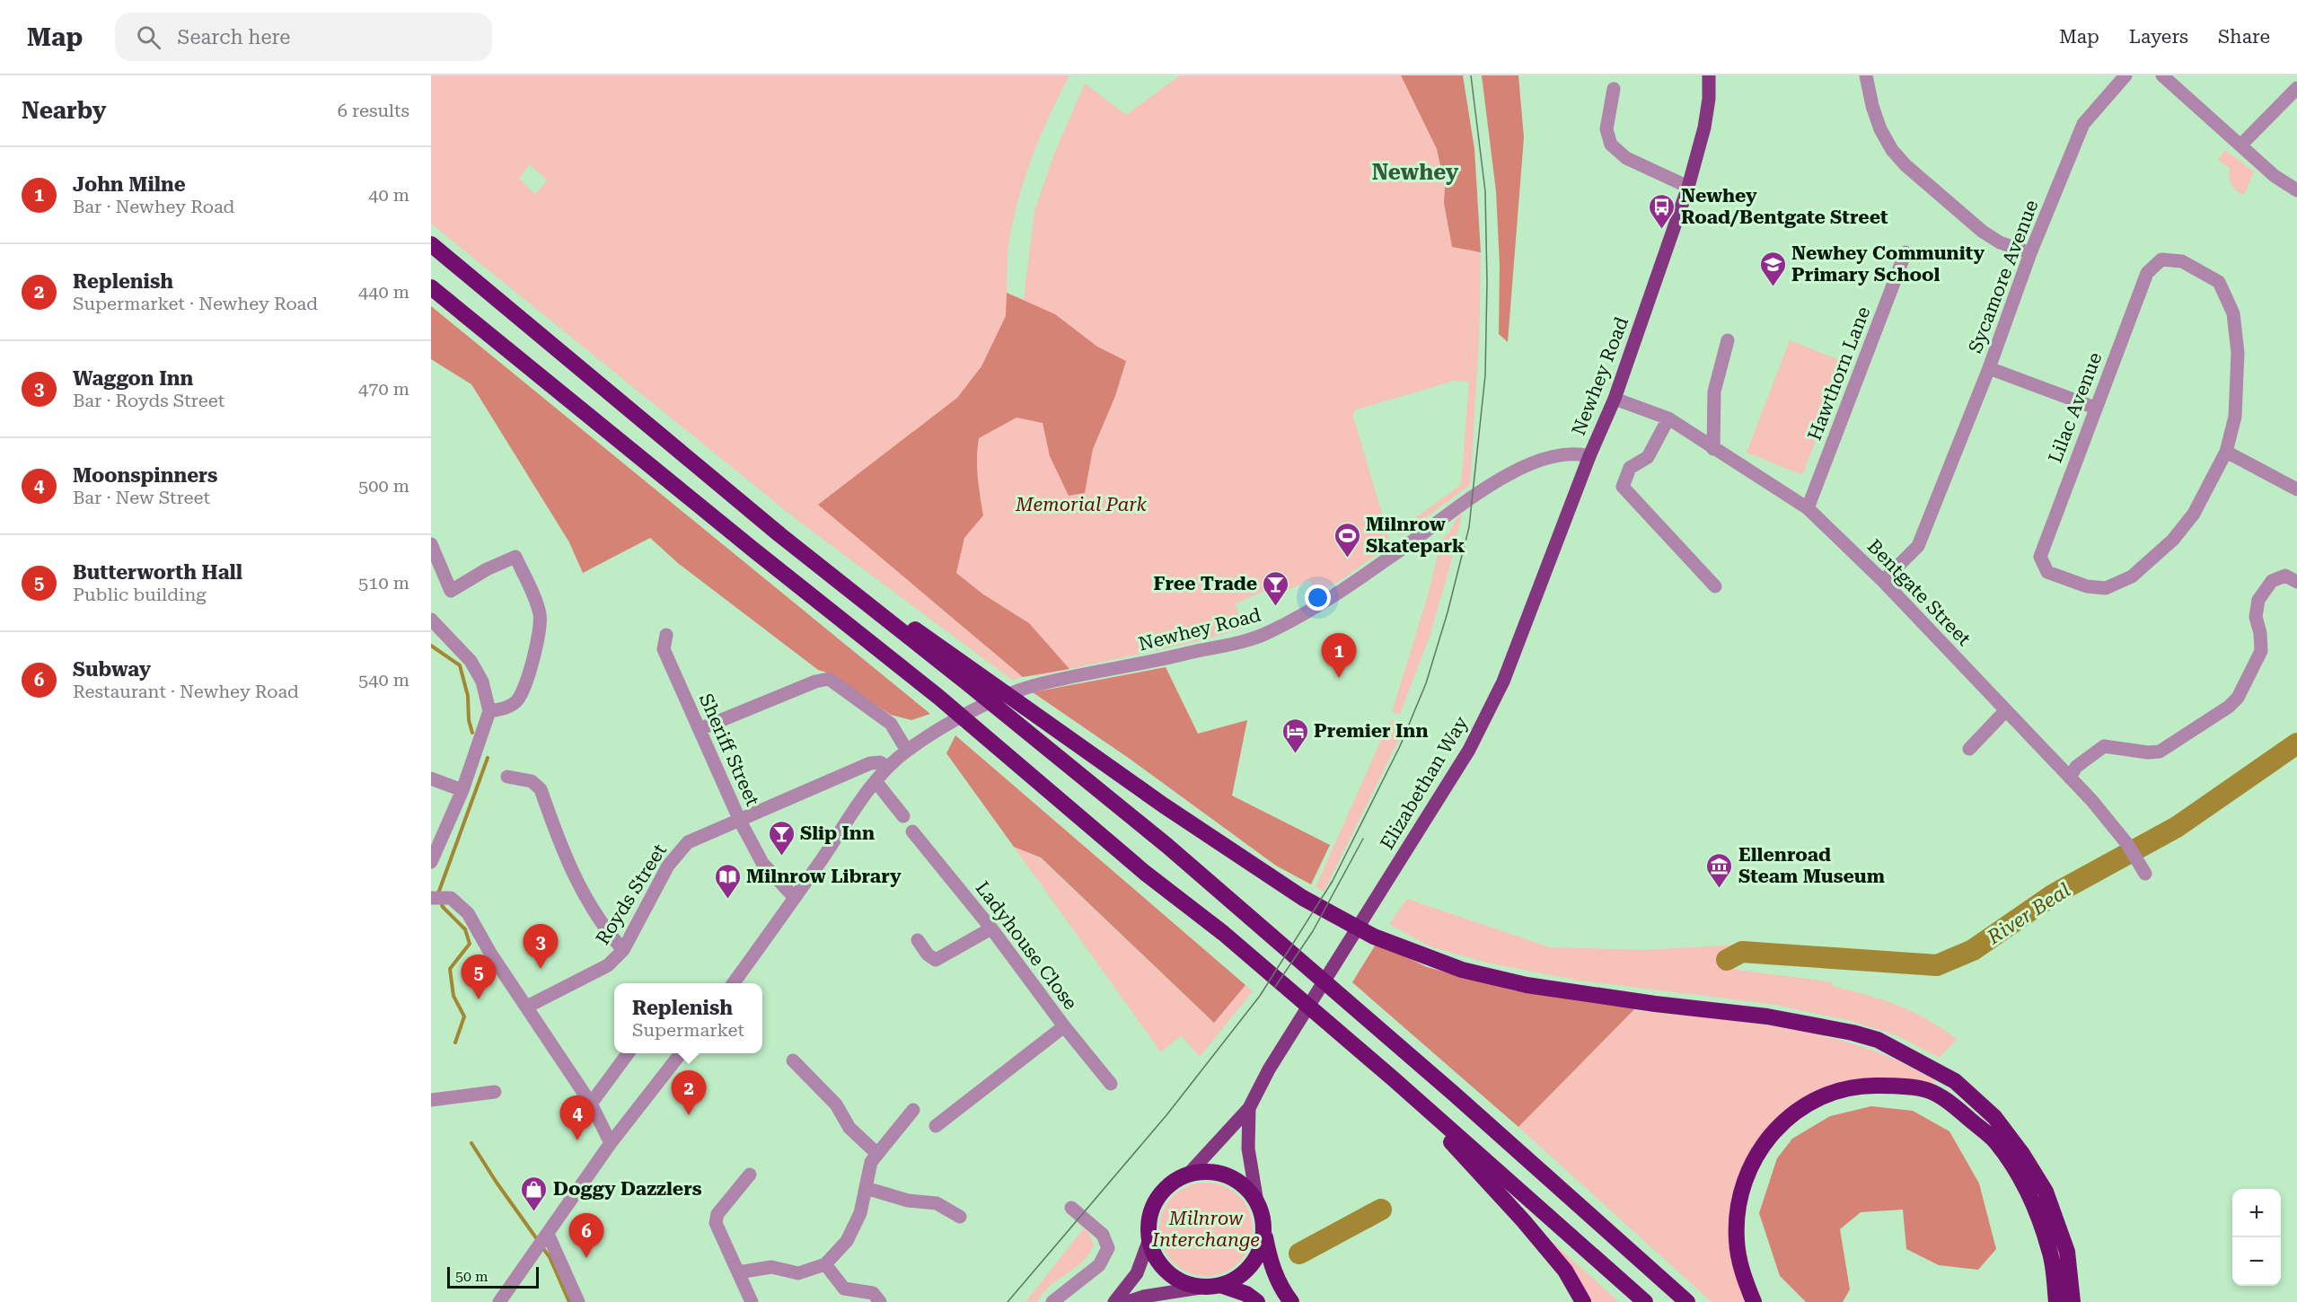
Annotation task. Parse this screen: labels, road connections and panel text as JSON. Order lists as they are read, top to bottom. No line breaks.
{"streets":{"main road":["Newhey Road","Elizabethan Way"],"street":["Sycamore Avenue","Hawthorn Lane","Lilac Avenue","Bentgate Street","Sheriff Street","Royds Street","Ladyhouse Close"]},"crossings":[["Sycamore Avenue","Bentgate Street"],["Hawthorn Lane","Bentgate Street"],["Newhey Road","Bentgate Street"],["Newhey Road","Sheriff Street"],["Newhey Road","Elizabethan Way"],["Newhey Road","Royds Street"],["Sheriff Street","Royds Street"]],"districts":["Newhey"],"water":["River Beal"],"parks":["Memorial Park","Milnrow Interchange"],"places":{"bus stop":["Newhey Road/Bentgate Street"],"school or university":["Newhey Community Primary School"],"sports":["Milnrow Skatepark"],"bar":["Free Trade","Slip Inn"],"hotel":["Premier Inn"],"museum":["Ellenroad Steam Museum"],"library":["Milnrow Library"],"shop":["Doggy Dazzlers"]},"scale_bar":"50 m","page":{"header":"Map","search":"Search here","nav":["Map","Layers","Share"],"heading":["Nearby","6 results"],"list":[{"mark":"1","name":"John Milne","note":"Bar · Newhey Road","value":"40 m"},{"mark":"2","name":"Replenish","note":"Supermarket · Newhey Road","value":"440 m"},{"mark":"3","name":"Waggon Inn","note":"Bar · Royds Street","value":"470 m"},{"mark":"4","name":"Moonspinners","note":"Bar · New Street","value":"500 m"},{"mark":"5","name":"Butterworth Hall","note":"Public building","value":"510 m"},{"mark":"6","name":"Subway","note":"Restaurant · Newhey Road","value":"540 m"}],"pins":["1","3","5","2","4","6"],"popup":["Replenish","Supermarket"],"map_buttons":["+","−"],"scale":"50 m"}}
